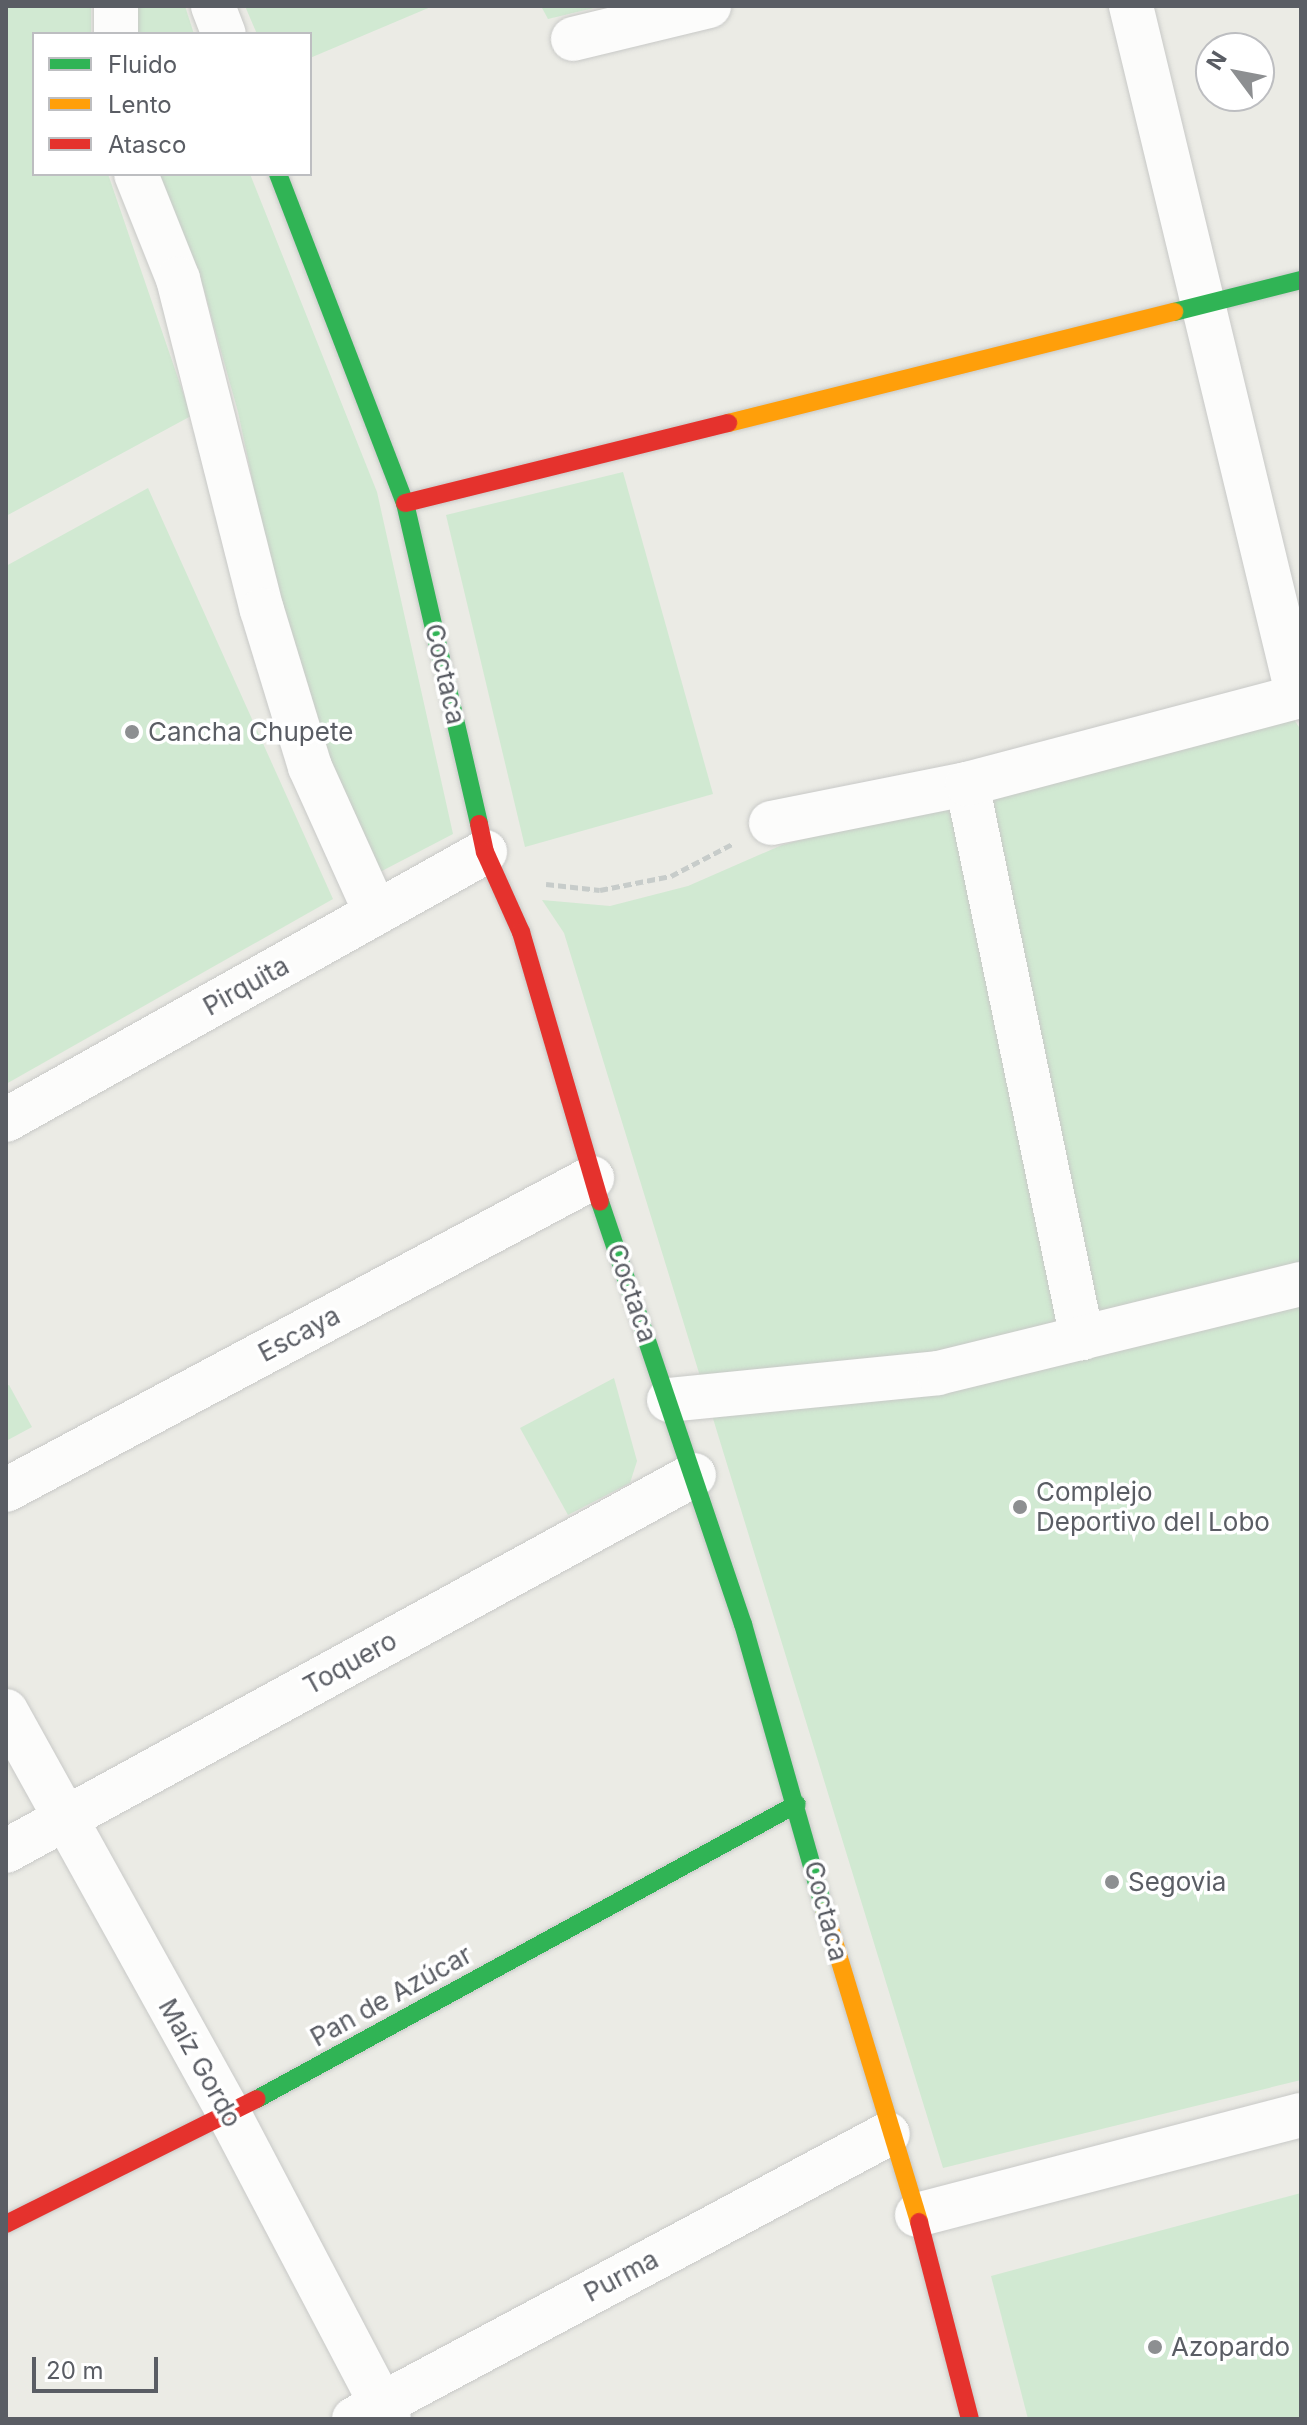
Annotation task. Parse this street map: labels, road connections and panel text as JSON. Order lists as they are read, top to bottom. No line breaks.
{"streets":{"street":["Coctaca","Pirquita","Escaya","Toquero","Pan de Azúcar","Maíz Gordo","Purma"]},"crossings":[["Coctaca","Pirquita"],["Coctaca","Escaya"],["Coctaca","Toquero"],["Coctaca","Pan de Azúcar"],["Coctaca","Purma"],["Toquero","Maíz Gordo"],["Pan de Azúcar","Maíz Gordo"],["Maíz Gordo","Purma"]],"places":["Cancha Chupete","Complejo Deportivo del Lobo","Segovia","Azopardo"],"legend":["Fluido","Lento","Atasco"],"scale_bar":"20 m","north":"top left"}
